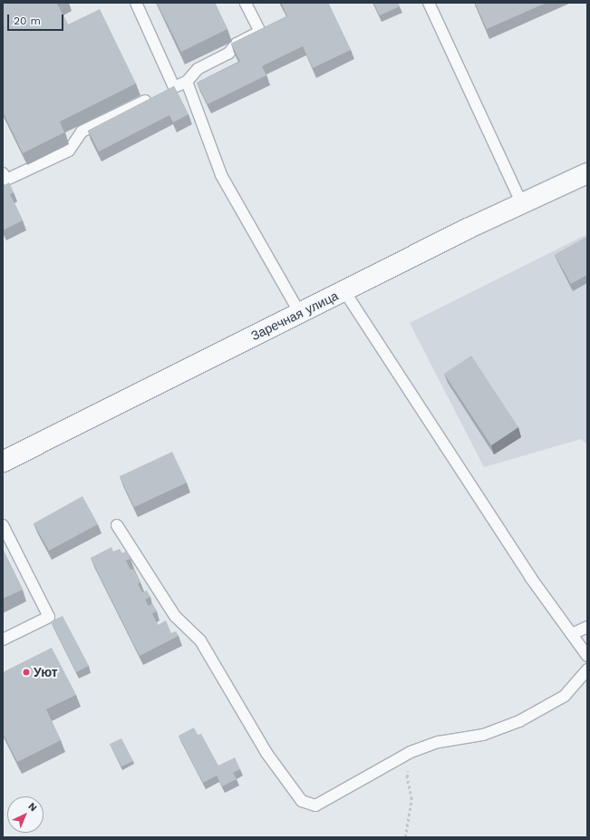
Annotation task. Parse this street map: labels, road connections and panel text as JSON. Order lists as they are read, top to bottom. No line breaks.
{"streets":{"street":["Заречная улица"]},"places":["Уют"],"scale_bar":"20 m","north":"top right"}
